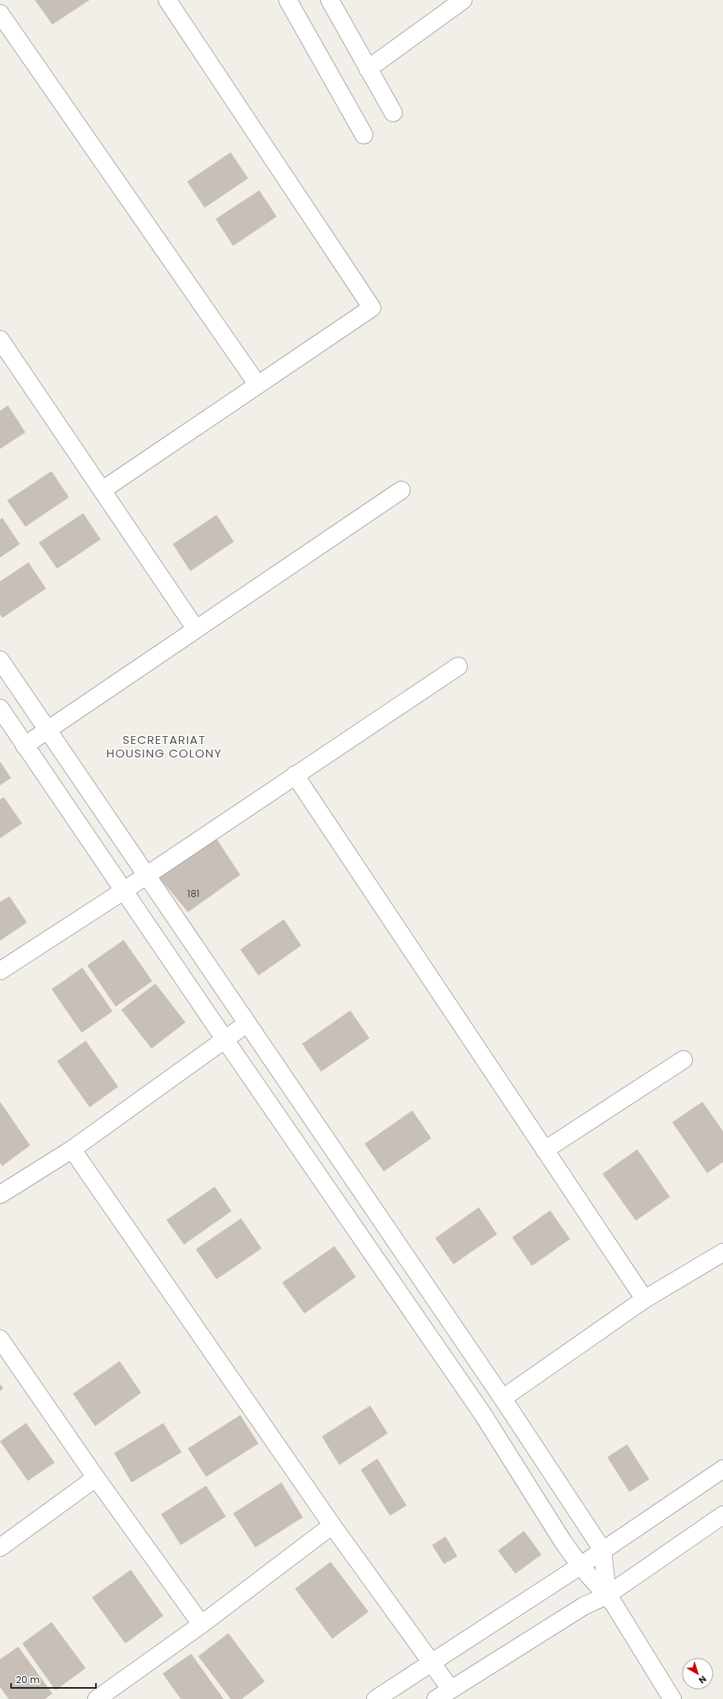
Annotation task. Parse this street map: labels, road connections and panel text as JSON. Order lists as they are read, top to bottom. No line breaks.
{"districts":["SECRETARIAT HOUSING COLONY"],"house_numbers":["181"],"scale_bar":"20 m","north":"bottom right"}
